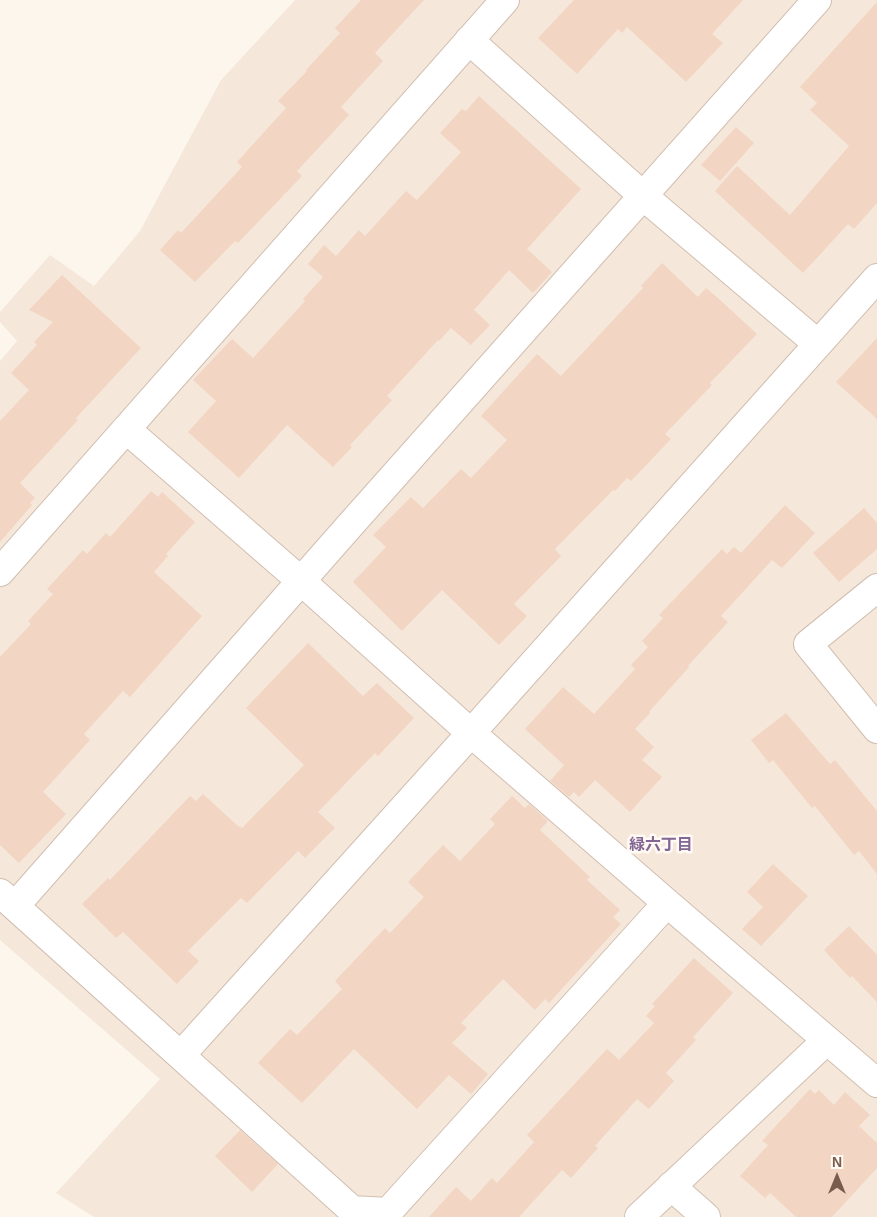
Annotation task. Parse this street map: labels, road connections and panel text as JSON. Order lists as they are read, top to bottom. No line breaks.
{"districts":["緑六丁目"],"north":"top"}
